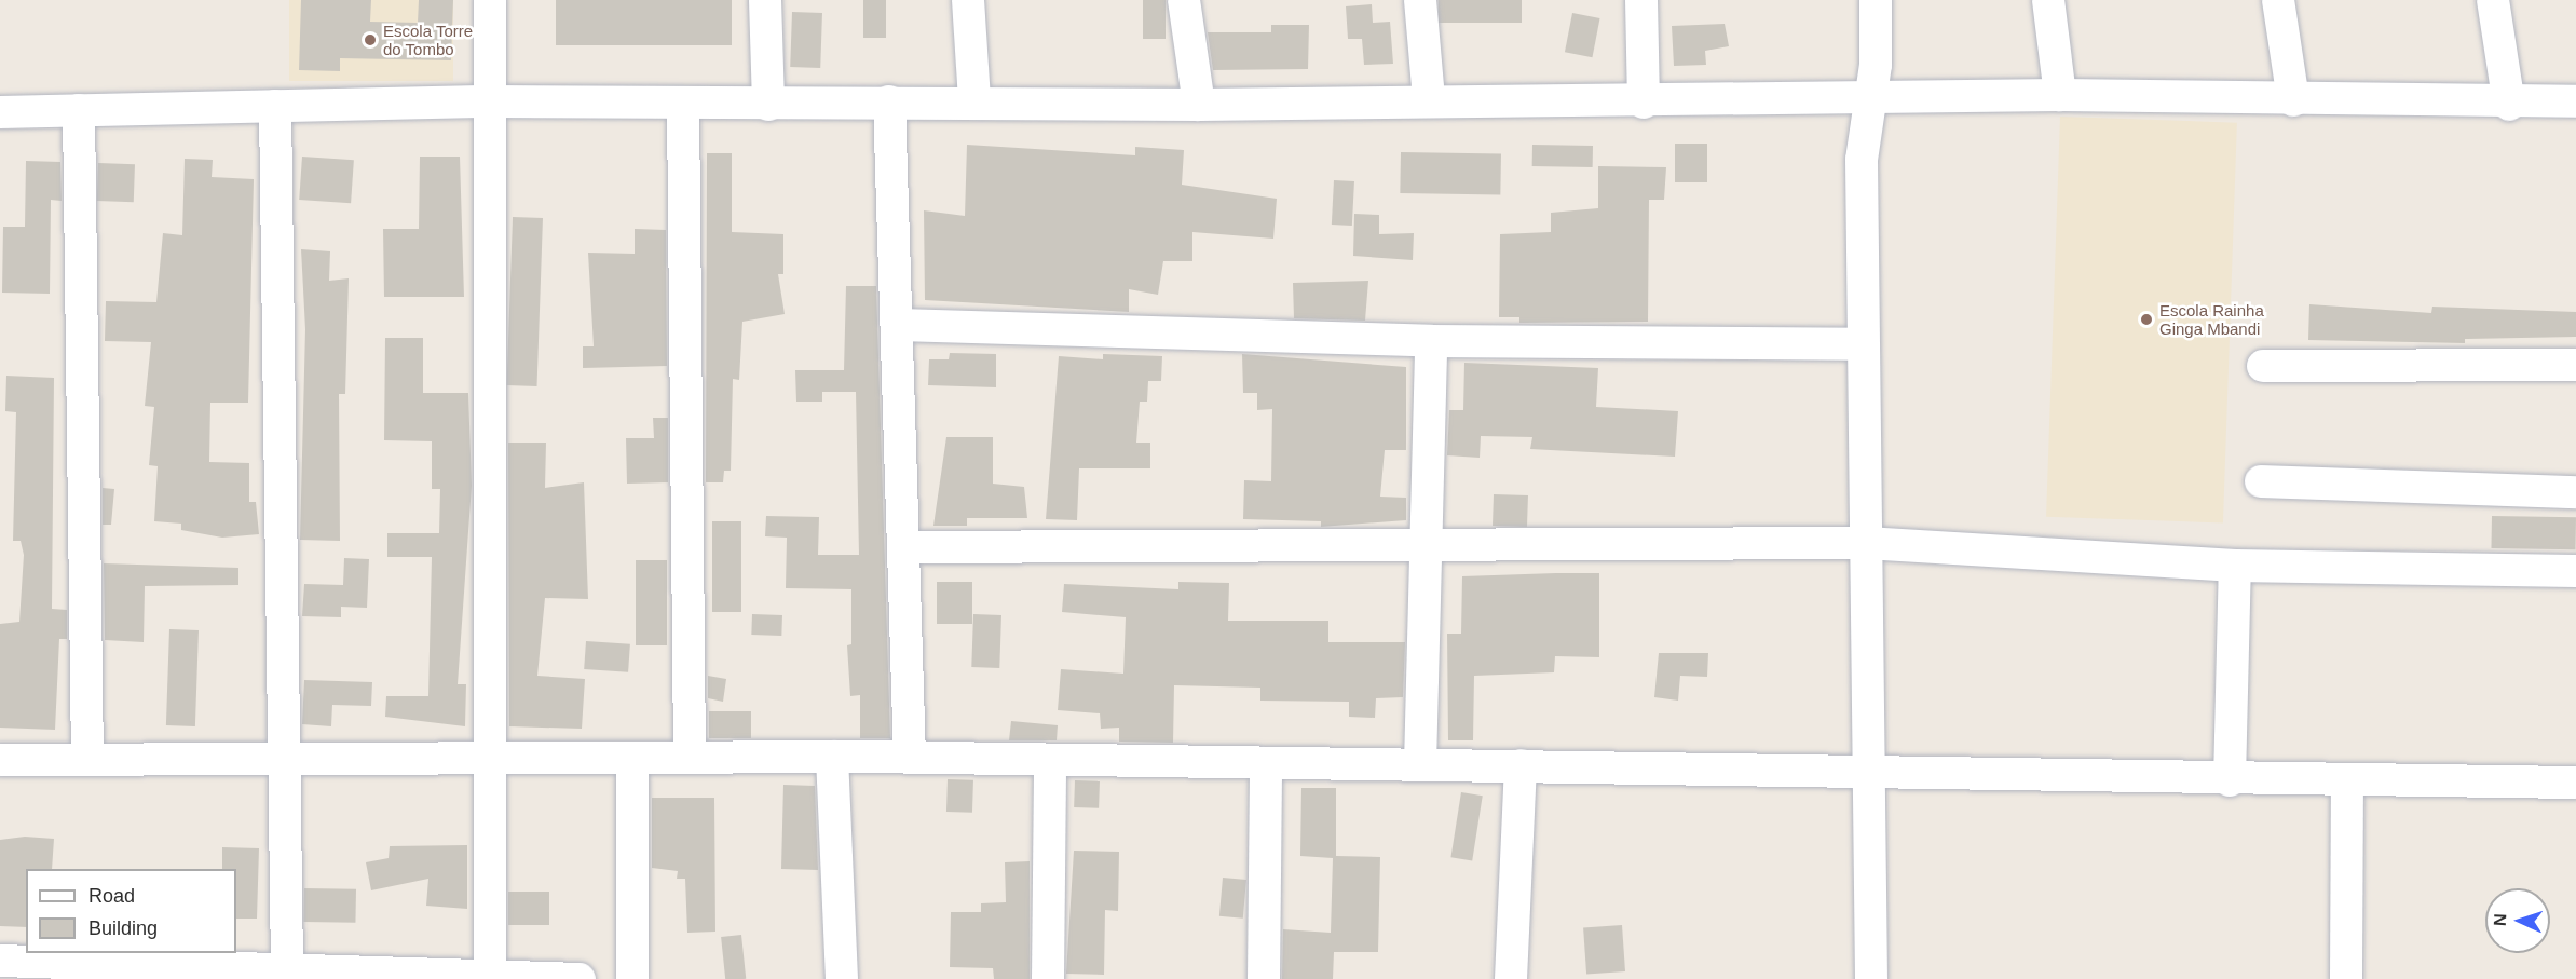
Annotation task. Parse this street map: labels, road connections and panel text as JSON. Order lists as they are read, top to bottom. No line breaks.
{"places":["Escola Torre do Tombo","Escola Rainha Ginga Mbandi"],"legend":["Road","Building"],"north":"left"}
